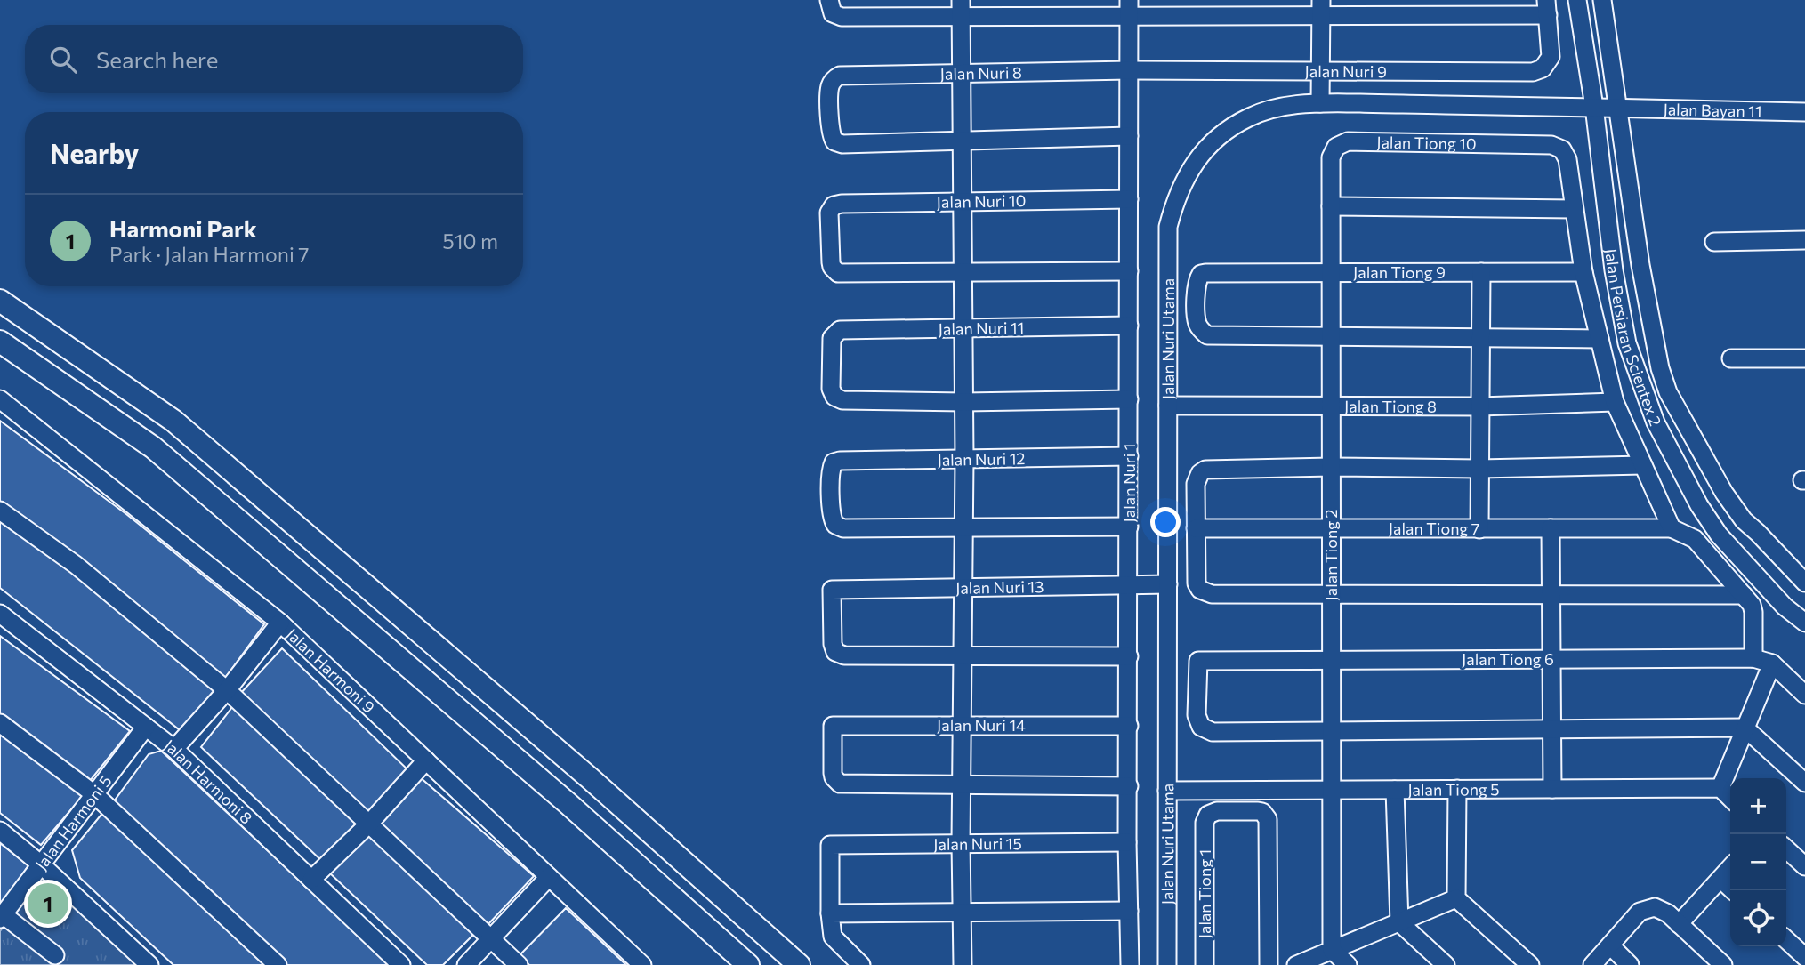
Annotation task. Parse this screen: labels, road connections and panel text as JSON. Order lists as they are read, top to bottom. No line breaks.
{"streets":{"street":["Jalan Nuri 9","Jalan Nuri 8","Jalan Bayan 11","Jalan Tiong 10","Jalan Nuri 10","Jalan Tiong 9","Jalan Nuri 11","Jalan Persiaran Scientex 2","Jalan Nuri Utama","Jalan Tiong 8","Jalan Nuri 12","Jalan Nuri 1","Jalan Tiong 7","Jalan Tiong 2","Jalan Nuri 13","Jalan Tiong 6","Jalan Harmoni 9","Jalan Nuri 14","Jalan Harmoni 8","Jalan Tiong 5","Jalan Harmoni 5","Jalan Nuri 15","Jalan Tiong 1"]},"crossings":[["Jalan Nuri 9","Jalan Nuri 8"],["Jalan Nuri 9","Jalan Nuri 1"],["Jalan Nuri 8","Jalan Nuri 1"],["Jalan Bayan 11","Jalan Persiaran Scientex 2"],["Jalan Bayan 11","Jalan Nuri Utama"],["Jalan Tiong 10","Jalan Tiong 2"],["Jalan Nuri 10","Jalan Nuri 1"],["Jalan Tiong 9","Jalan Tiong 2"],["Jalan Nuri 11","Jalan Nuri 1"],["Jalan Persiaran Scientex 2","Jalan Nuri Utama"],["Jalan Nuri Utama","Jalan Tiong 8"],["Jalan Nuri Utama","Jalan Nuri 13"],["Jalan Nuri Utama","Jalan Tiong 5"],["Jalan Tiong 8","Jalan Tiong 2"],["Jalan Nuri 12","Jalan Nuri 1"],["Jalan Nuri 1","Jalan Nuri 13"],["Jalan Nuri 1","Jalan Nuri 14"],["Jalan Nuri 1","Jalan Nuri 15"],["Jalan Tiong 7","Jalan Tiong 2"],["Jalan Tiong 2","Jalan Tiong 6"],["Jalan Tiong 2","Jalan Tiong 5"],["Jalan Harmoni 8","Jalan Harmoni 5"]],"page":{"search":"Search here","heading":"Nearby","list":[{"mark":"1","name":"Harmoni Park","note":"Park · Jalan Harmoni 7","value":"510 m"}],"map_buttons":["+","−"],"pins":"1"}}
